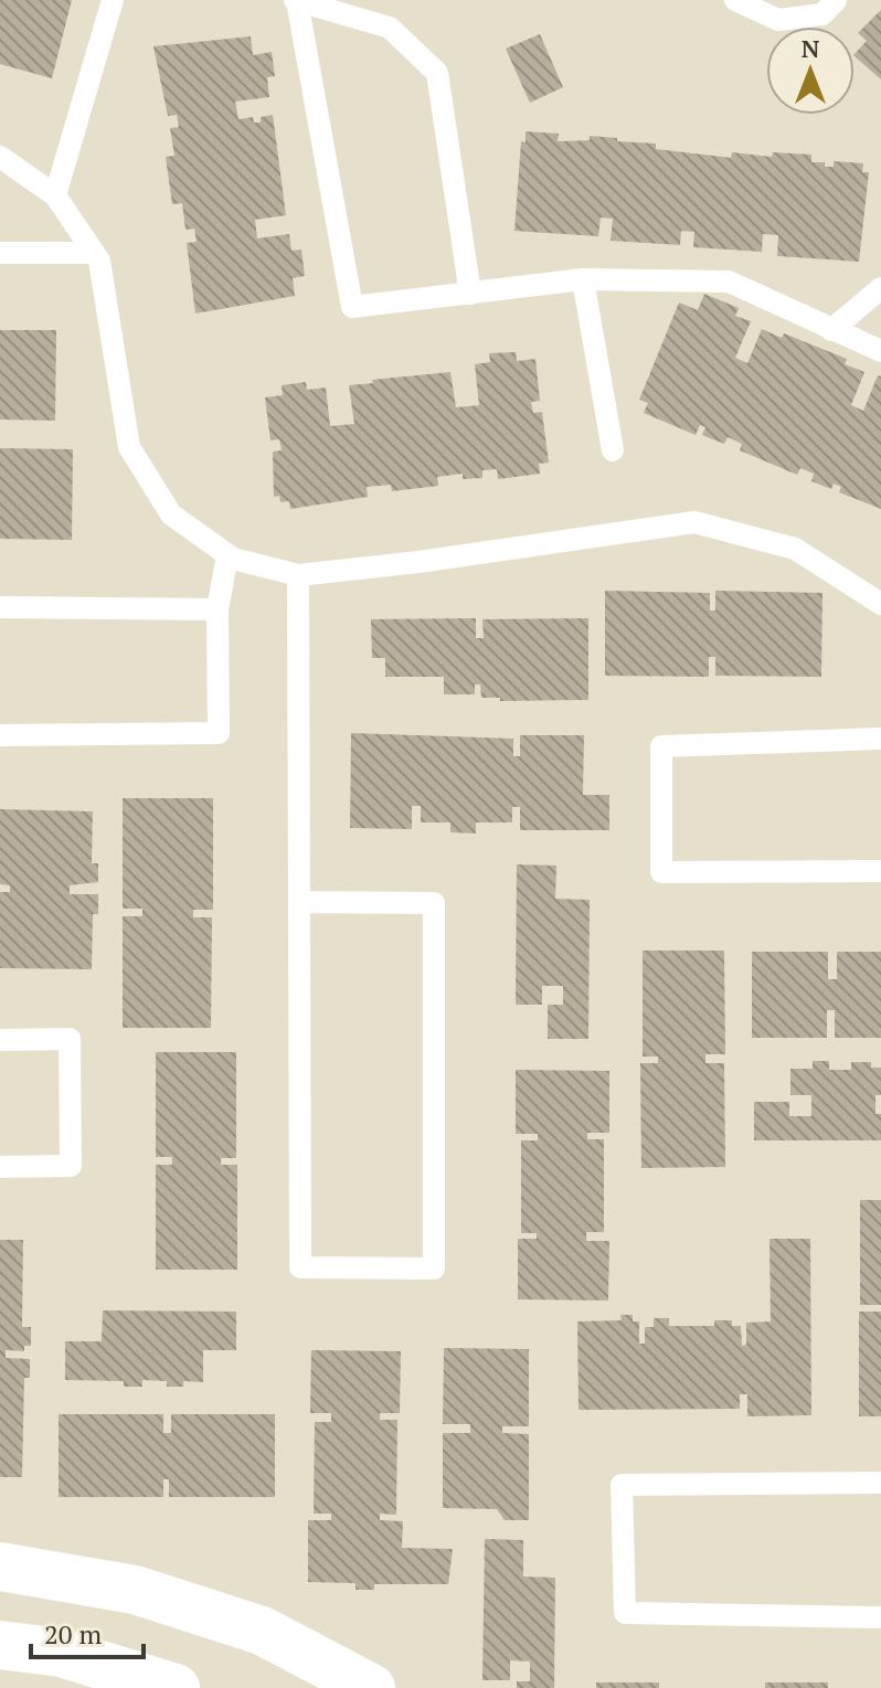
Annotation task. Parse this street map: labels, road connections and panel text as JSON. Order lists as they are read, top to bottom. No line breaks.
{"scale_bar":"20 m","north":"top"}
